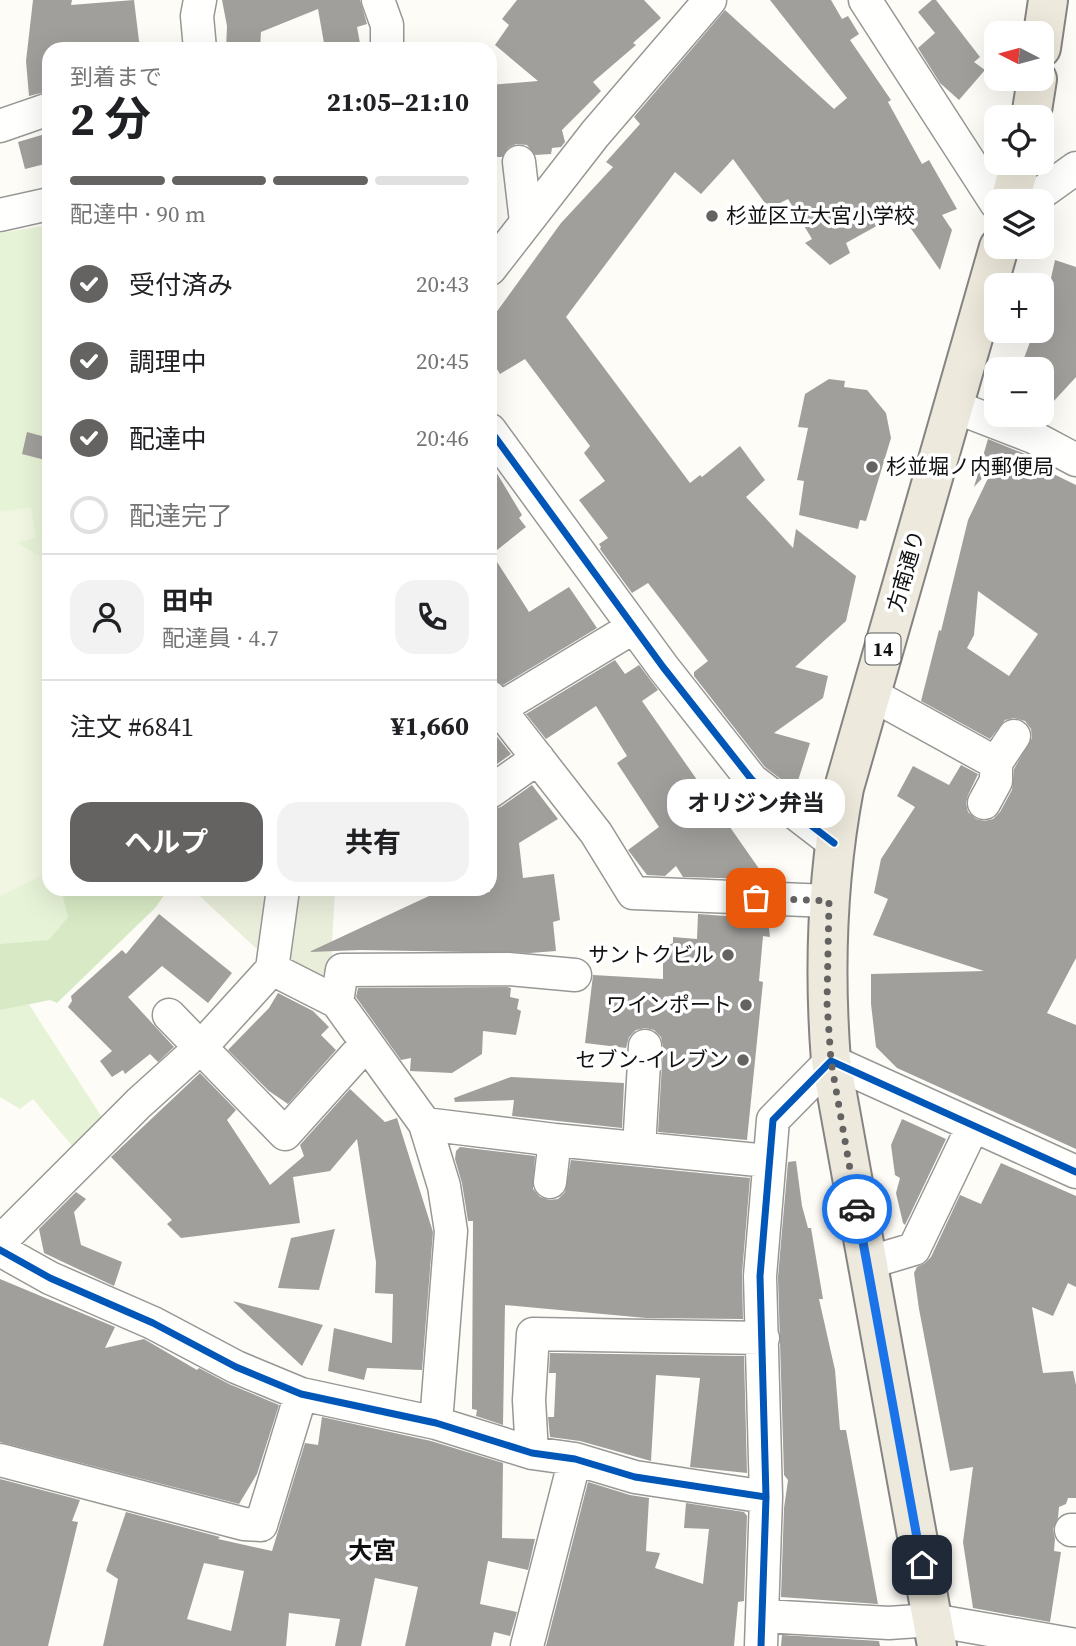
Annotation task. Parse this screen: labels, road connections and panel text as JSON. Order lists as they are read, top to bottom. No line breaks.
{"streets":{"main road":["方南通り","14"]},"districts":["大宮"],"places":["杉並区立大宮小学校","杉並堀ノ内郵便局","オリジン弁当","サントクビル","ワインポート","セブン-イレブン"],"north":"left","page":{"map_buttons":["+","−"],"heading":["2 分","到着まで","21:05–21:10"],"panel":["田中","配達員 · 4.7","注文 #6841","¥1,660"],"bar":"配達中 · 90 m","list":[["受付済み","20:43"],["調理中","20:45"],["配達中","20:46"],"配達完了"],"bubble":"オリジン弁当","buttons":["ヘルプ","共有"]}}
